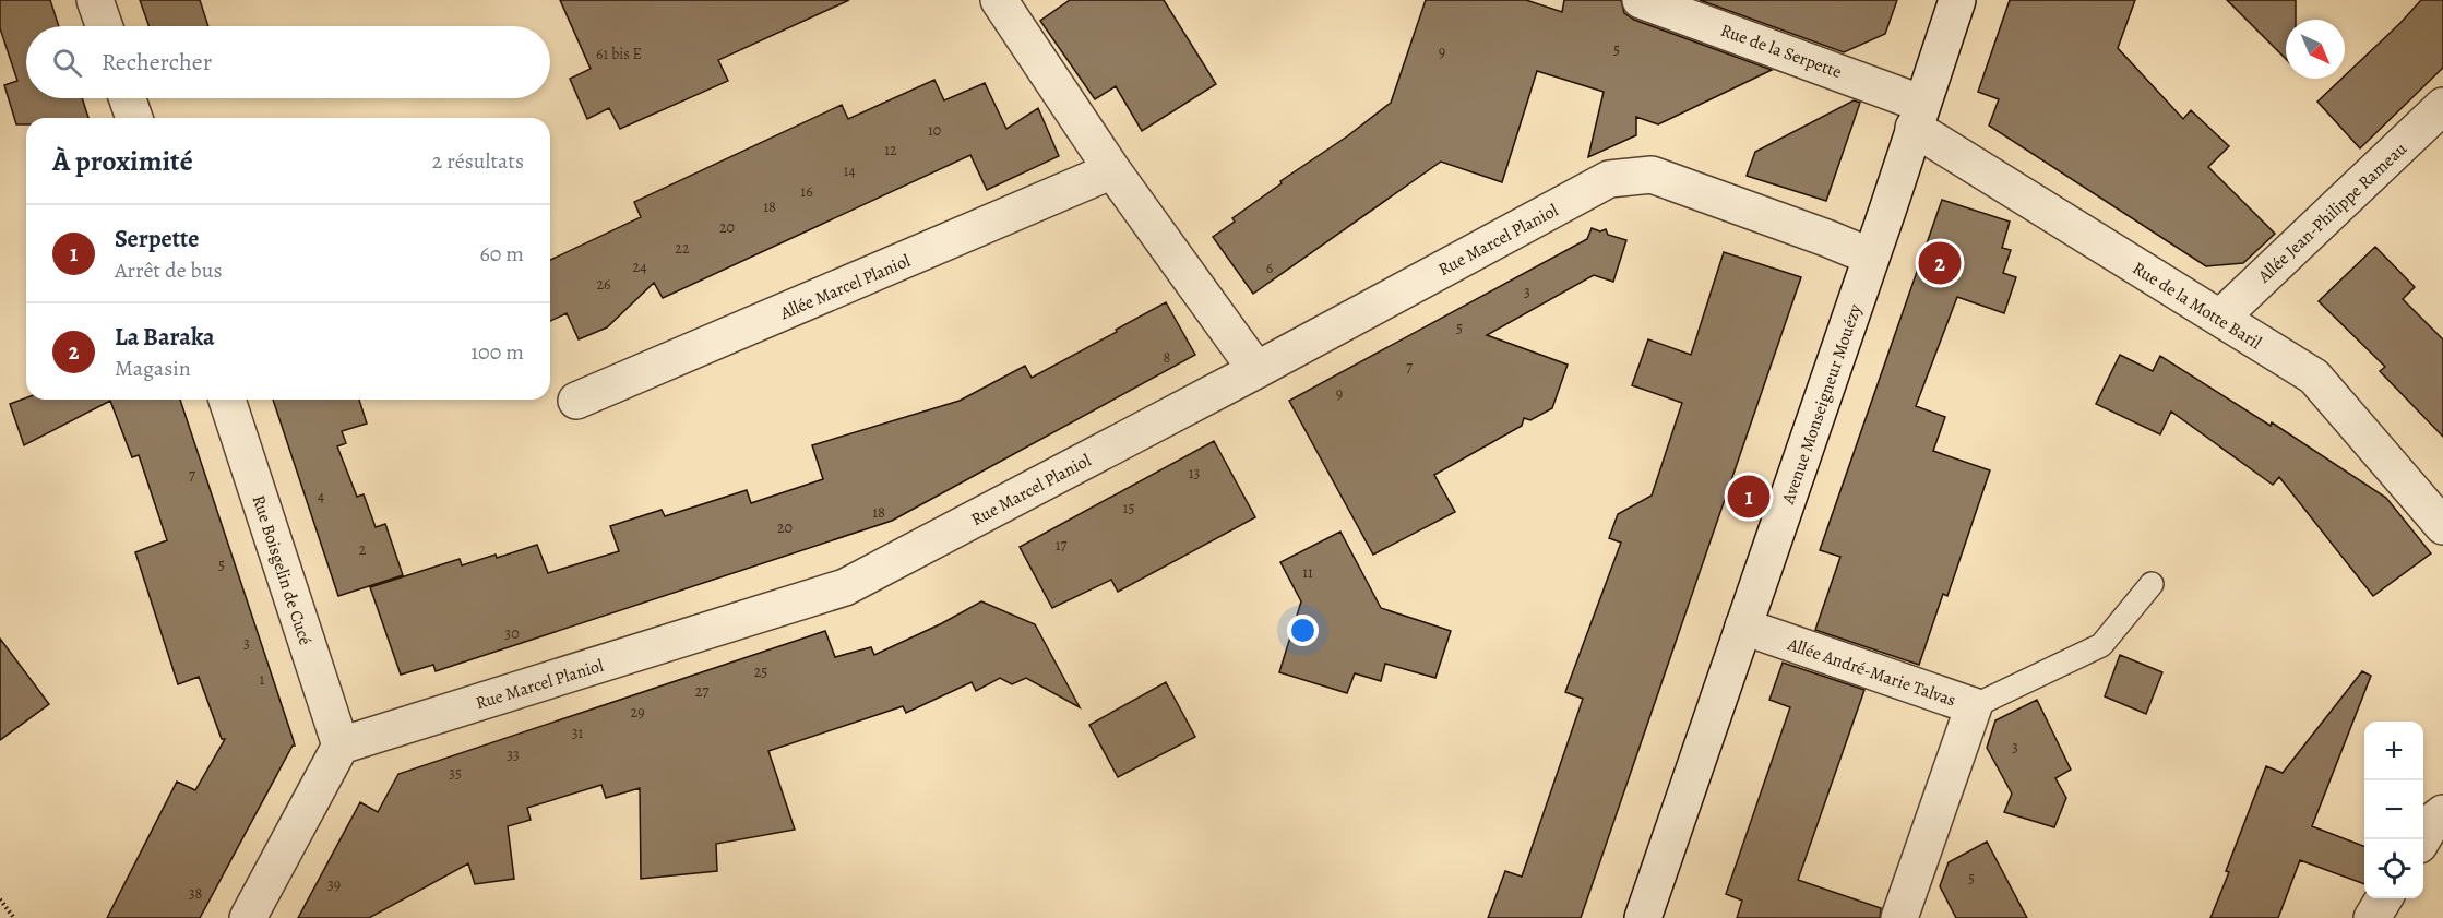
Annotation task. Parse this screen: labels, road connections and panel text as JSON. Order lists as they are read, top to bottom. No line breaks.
{"streets":{"street":["Rue de la Serpette","Allée Jean-Philippe Rameau","Rue Marcel Planiol","Allée Marcel Planiol","Rue de la Motte Baril","Avenue Monseigneur Mouézy","Rue Boisgelin de Cucé","Allée André-Marie Talvas"]},"crossings":[["Rue de la Serpette","Rue de la Motte Baril"],["Rue de la Serpette","Avenue Monseigneur Mouézy"],["Allée Jean-Philippe Rameau","Rue de la Motte Baril"],["Rue Marcel Planiol","Avenue Monseigneur Mouézy"],["Rue Marcel Planiol","Rue Boisgelin de Cucé"],["Rue de la Motte Baril","Avenue Monseigneur Mouézy"],["Avenue Monseigneur Mouézy","Allée André-Marie Talvas"]],"house_numbers":["5","9","61 bis E","10","12","14","16","18","20","22","24","6","26","3","5","8","7","9","13","7","4","15","18","20","17","2","5","11","30","3","25","1","27","29","31","3","33","35","5","39","38"],"north":"bottom right","page":{"search":"Rechercher","heading":["À proximité","2 résultats"],"list":[{"mark":"1","name":"Serpette","note":"Arrêt de bus","value":"60 m"},{"mark":"2","name":"La Baraka","note":"Magasin","value":"100 m"}],"pins":["2","1"],"map_buttons":["+","−"]}}
